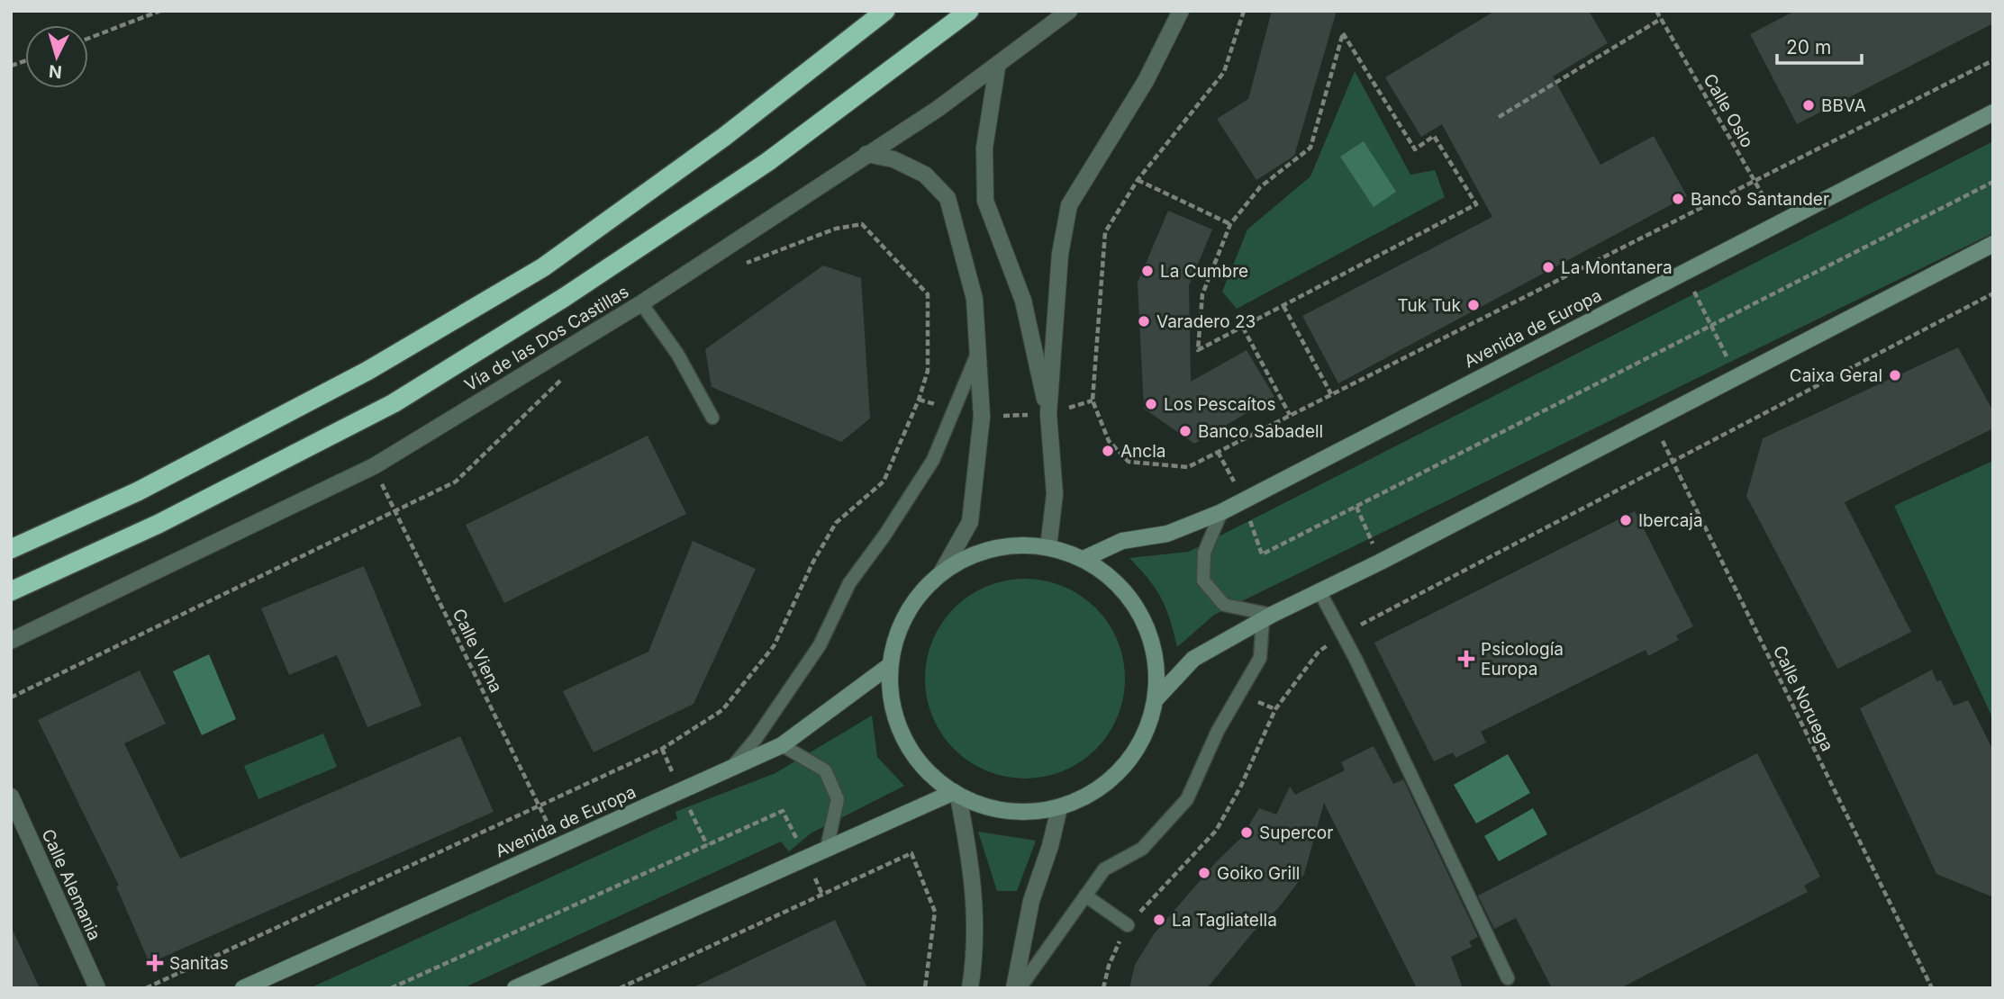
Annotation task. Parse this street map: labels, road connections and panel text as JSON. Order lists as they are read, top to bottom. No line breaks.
{"streets":{"street":["Avenida de Europa","Vía de las Dos Castillas","Calle Alemania"],"path":["Calle Oslo","Calle Viena","Calle Noruega"]},"crossings":[["Calle Oslo","Avenida de Europa"],["Avenida de Europa","Calle Viena"],["Vía de las Dos Castillas","Calle Viena"]],"places":{"other":["BBVA","Banco Santander","La Montanera","La Cumbre","Tuk Tuk","Varadero 23","Caixa Geral","Los Pescaítos","Banco Sabadell","Ancla","Ibercaja","Supercor","Goiko Grill","La Tagliatella"],"health":["Psicología Europa","Sanitas"]},"scale_bar":"20 m","north":"bottom"}
